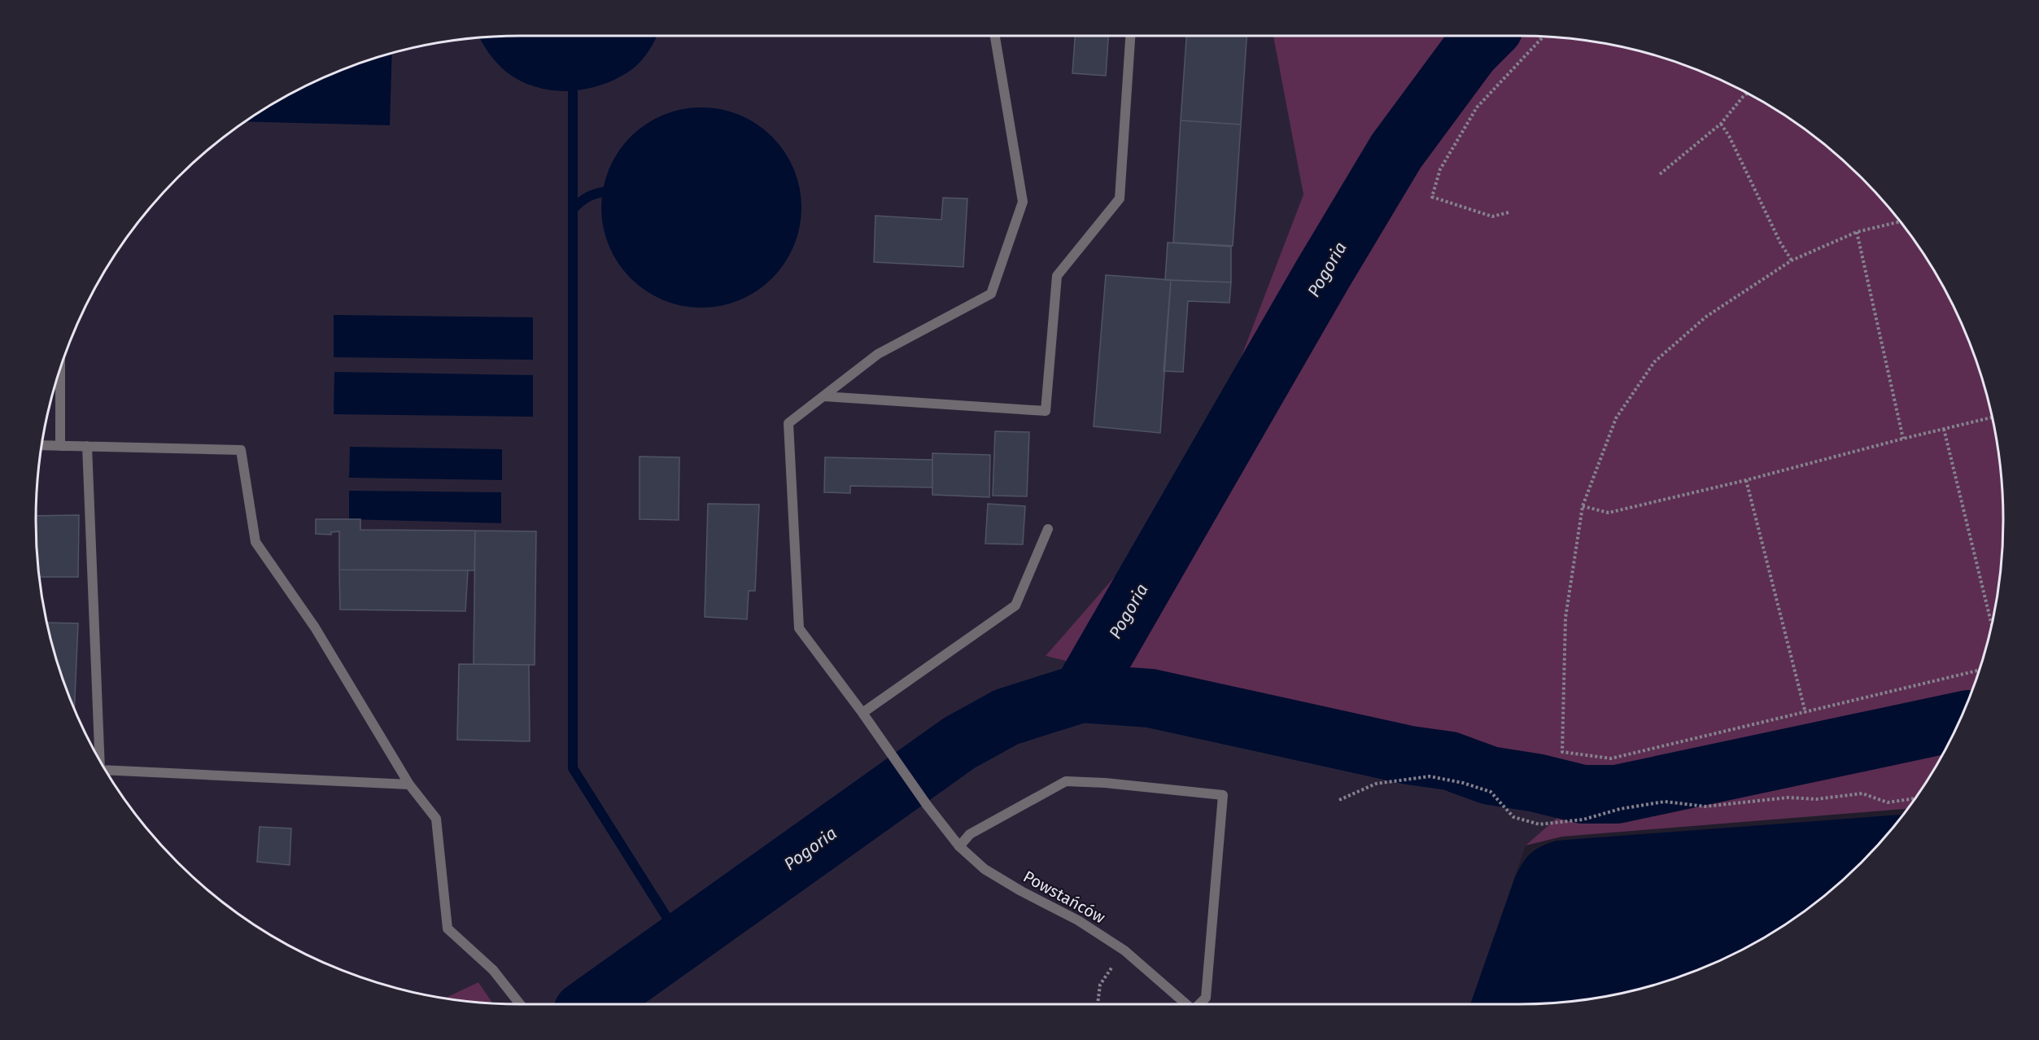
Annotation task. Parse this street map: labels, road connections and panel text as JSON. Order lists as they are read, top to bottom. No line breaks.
{"streets":{"street":["Powstańców"]},"water":["Pogoria"]}
